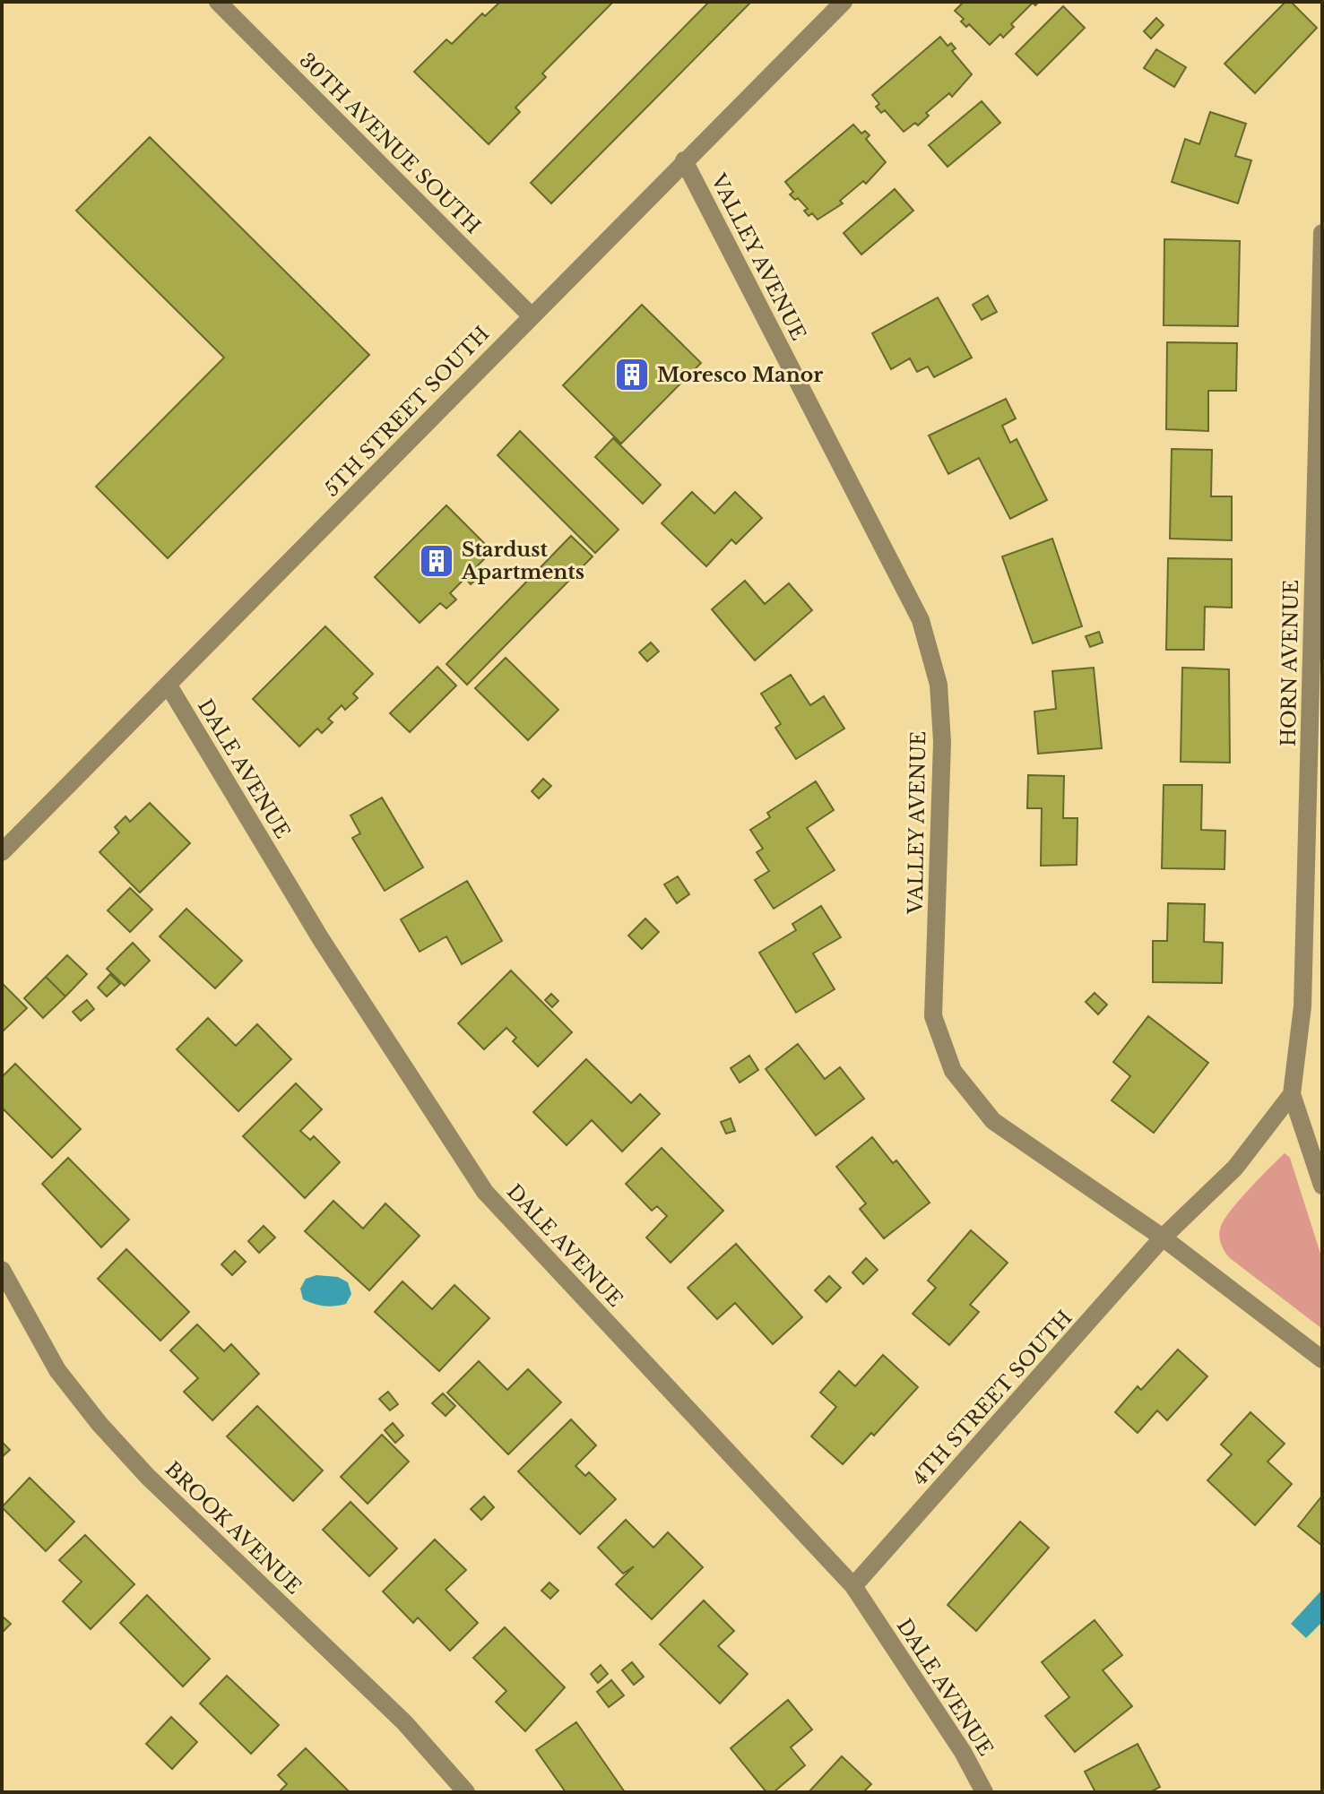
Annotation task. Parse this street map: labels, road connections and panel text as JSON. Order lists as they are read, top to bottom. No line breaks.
{"streets":{"street":["30TH AVENUE SOUTH","VALLEY AVENUE","5TH STREET SOUTH","HORN AVENUE","DALE AVENUE","4TH STREET SOUTH","BROOK AVENUE"]},"crossings":[["30TH AVENUE SOUTH","5TH STREET SOUTH"],["VALLEY AVENUE","5TH STREET SOUTH"],["VALLEY AVENUE","4TH STREET SOUTH"],["5TH STREET SOUTH","DALE AVENUE"],["DALE AVENUE","4TH STREET SOUTH"]],"places":{"building":["Moresco Manor","Stardust Apartments"]}}
